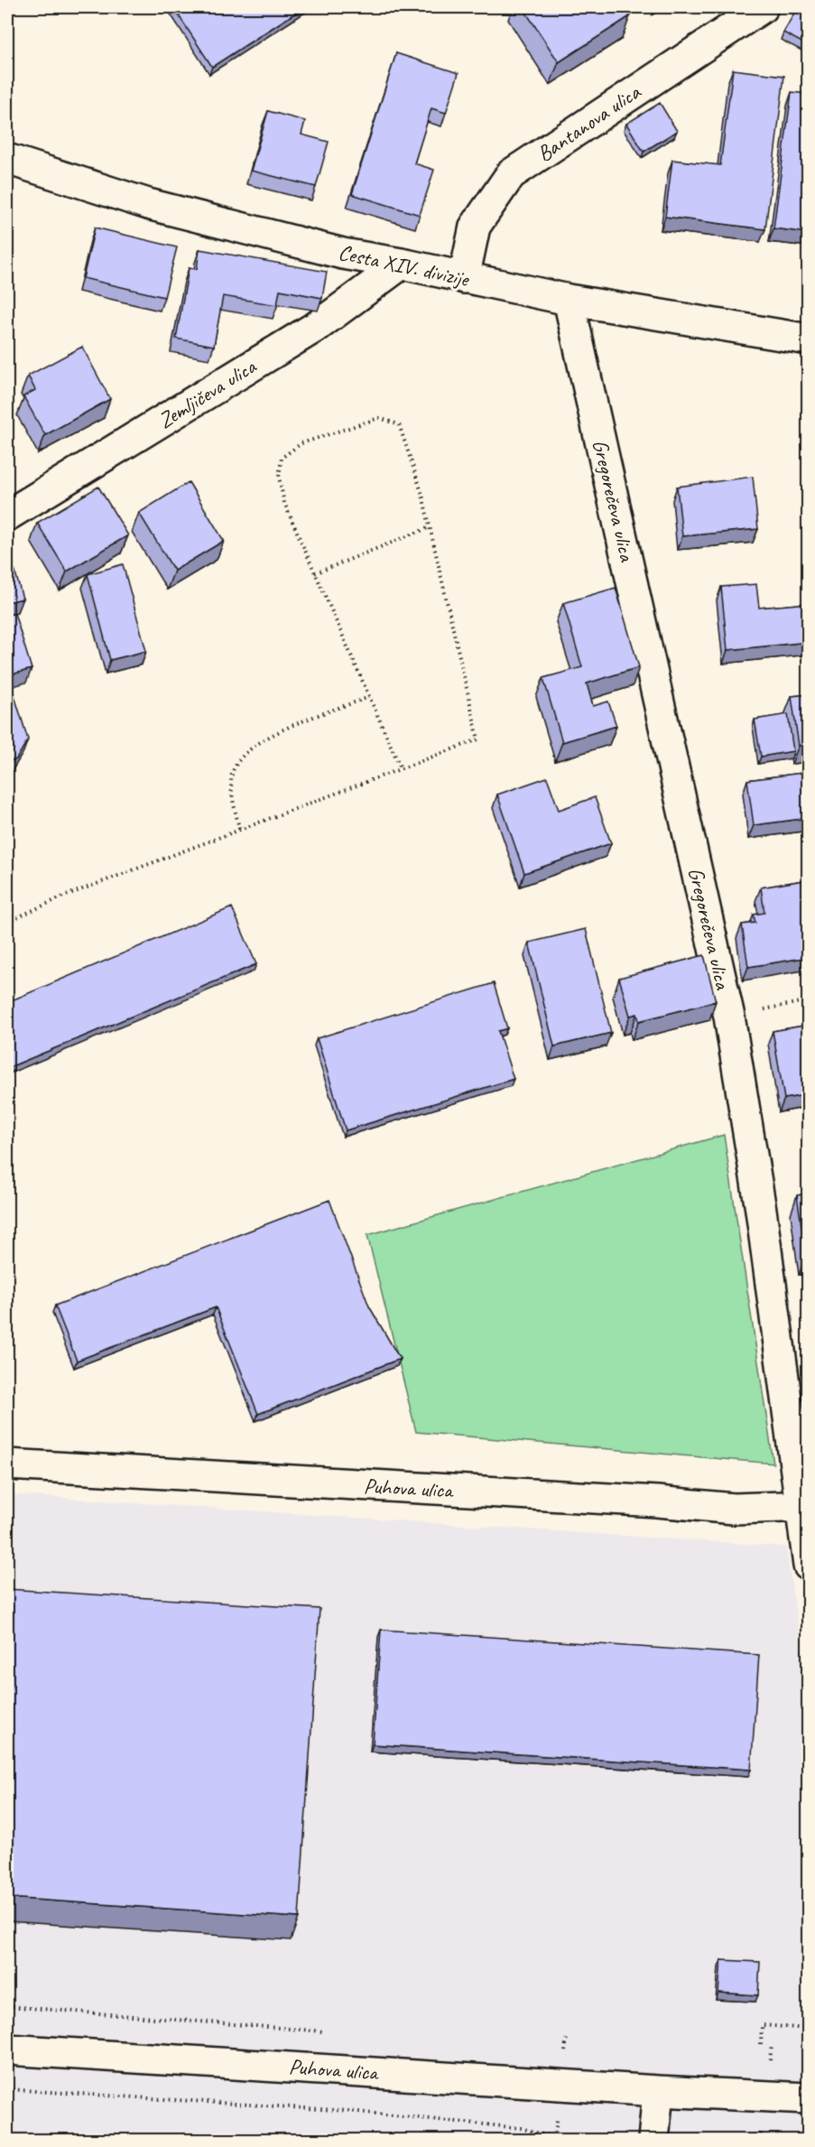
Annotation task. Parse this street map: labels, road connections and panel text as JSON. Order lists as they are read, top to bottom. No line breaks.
{"streets":{"street":["Bantanova ulica","Cesta XIV. divizije","Zemljičeva ulica","Gregorečeva ulica","Puhova ulica"]},"crossings":[["Bantanova ulica","Cesta XIV. divizije"],["Cesta XIV. divizije","Zemljičeva ulica"],["Cesta XIV. divizije","Gregorečeva ulica"],["Gregorečeva ulica","Puhova ulica"]]}
